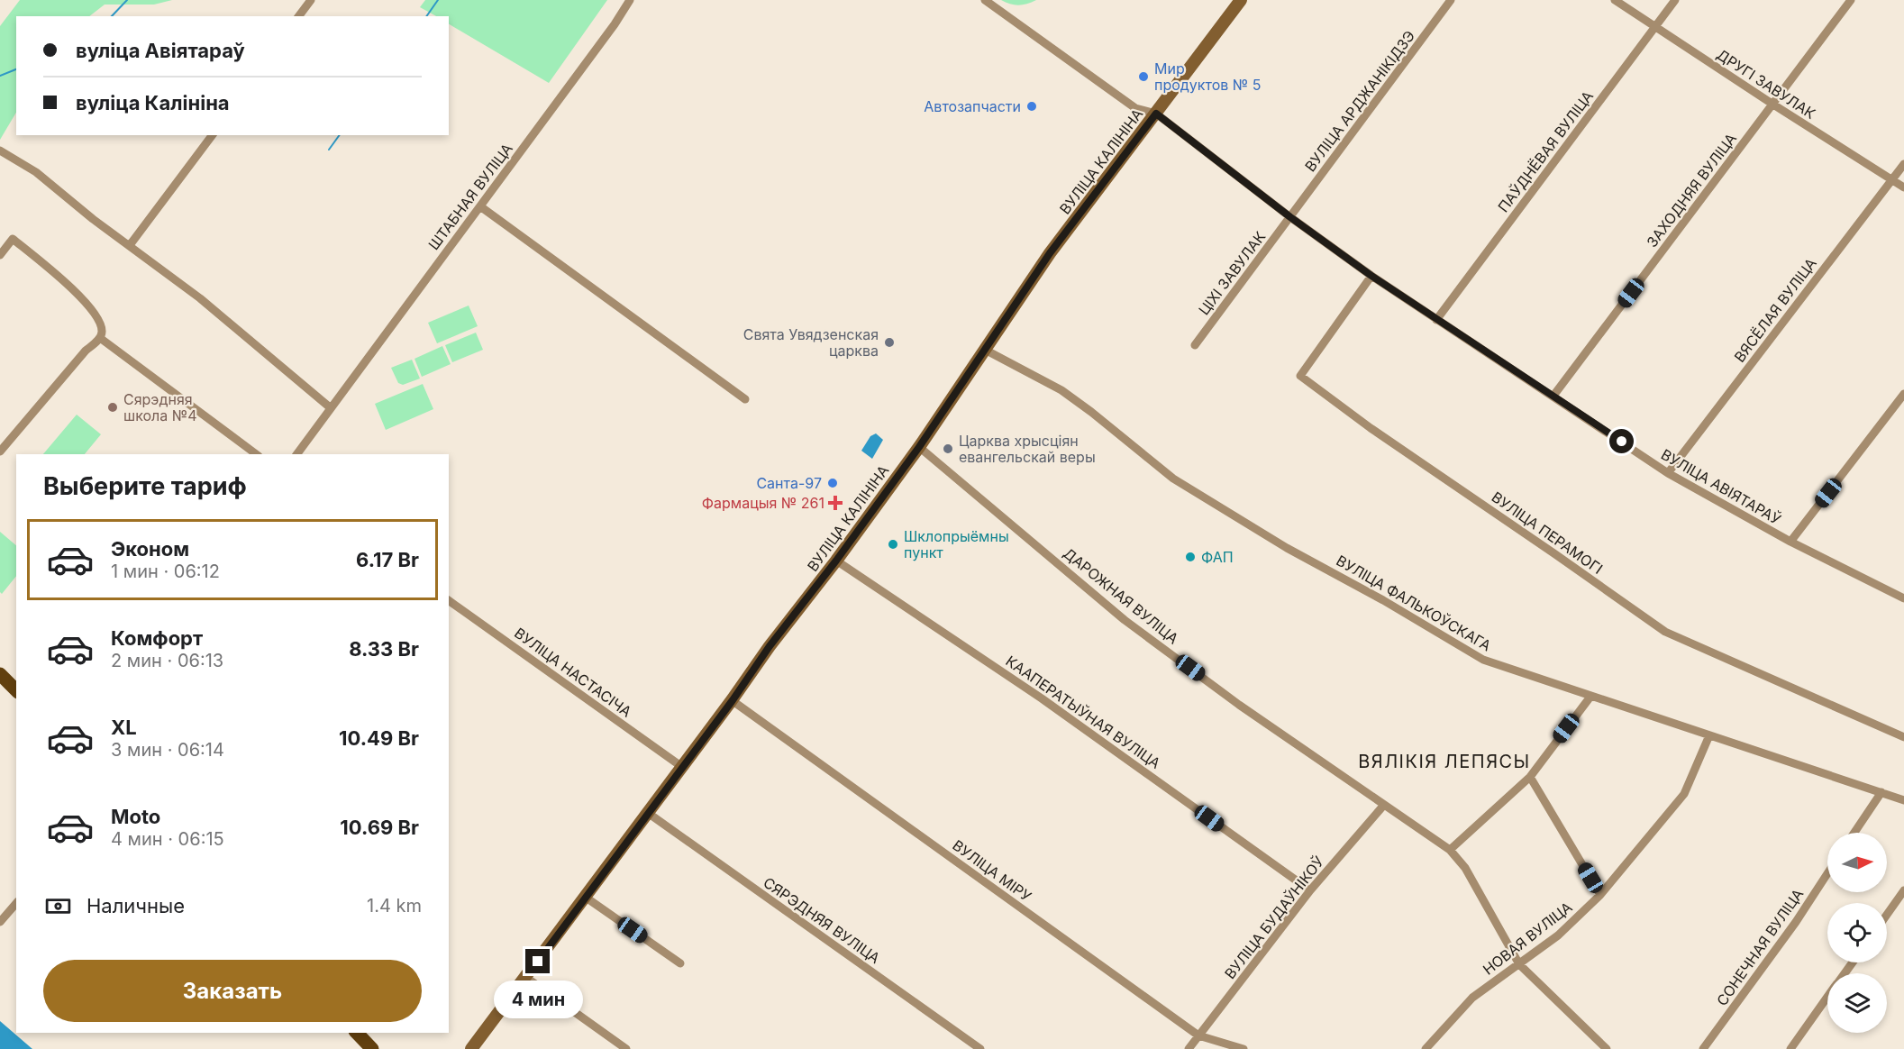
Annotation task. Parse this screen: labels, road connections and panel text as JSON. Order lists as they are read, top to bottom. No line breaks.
{"streets":{"street":["ДРУГІ ЗАВУЛАК","ВУЛІЦА АРДЖАНІКІДЗЭ","ПАЎДНЁВАЯ ВУЛІЦА","ВУЛІЦА КАЛІНІНА","ЗАХОДНЯЯ ВУЛІЦА","ШТАБНАЯ ВУЛІЦА","ЦІХІ ЗАВУЛАК","ВЯСЁЛАЯ ВУЛІЦА","ВУЛІЦА АВІЯТАРАЎ","ВУЛІЦА ПЕРАМОГІ","ДАРОЖНАЯ ВУЛІЦА","ВУЛІЦА ФАЛЬКОЎСКАГА","ВУЛІЦА НАСТАСІЧА","КААПЕРАТЫЎНАЯ ВУЛІЦА","ВУЛІЦА МІРУ","ВУЛІЦА БУДАЎНІКОЎ","СЯРЭДНЯЯ ВУЛІЦА","НОВАЯ ВУЛІЦА","СОНЕЧНАЯ ВУЛІЦА"]},"crossings":[["ДРУГІ ЗАВУЛАК","ПАЎДНЁВАЯ ВУЛІЦА"],["ДРУГІ ЗАВУЛАК","ЗАХОДНЯЯ ВУЛІЦА"],["ДРУГІ ЗАВУЛАК","ВЯСЁЛАЯ ВУЛІЦА"],["ВУЛІЦА АРДЖАНІКІДЗЭ","ЦІХІ ЗАВУЛАК"],["ВУЛІЦА АРДЖАНІКІДЗЭ","ВУЛІЦА АВІЯТАРАЎ"],["ПАЎДНЁВАЯ ВУЛІЦА","ВУЛІЦА АВІЯТАРАЎ"],["ВУЛІЦА КАЛІНІНА","ВУЛІЦА АВІЯТАРАЎ"],["ВУЛІЦА КАЛІНІНА","ДАРОЖНАЯ ВУЛІЦА"],["ВУЛІЦА КАЛІНІНА","ВУЛІЦА ФАЛЬКОЎСКАГА"],["ВУЛІЦА КАЛІНІНА","ВУЛІЦА НАСТАСІЧА"],["ВУЛІЦА КАЛІНІНА","КААПЕРАТЫЎНАЯ ВУЛІЦА"],["ВУЛІЦА КАЛІНІНА","ВУЛІЦА МІРУ"],["ВУЛІЦА КАЛІНІНА","СЯРЭДНЯЯ ВУЛІЦА"],["ЗАХОДНЯЯ ВУЛІЦА","ВУЛІЦА АВІЯТАРАЎ"],["ЦІХІ ЗАВУЛАК","ВУЛІЦА АВІЯТАРАЎ"],["ВЯСЁЛАЯ ВУЛІЦА","ВУЛІЦА АВІЯТАРАЎ"],["ВУЛІЦА АВІЯТАРАЎ","ВУЛІЦА ПЕРАМОГІ"],["ДАРОЖНАЯ ВУЛІЦА","ВУЛІЦА БУДАЎНІКОЎ"],["ДАРОЖНАЯ ВУЛІЦА","НОВАЯ ВУЛІЦА"],["ВУЛІЦА ФАЛЬКОЎСКАГА","НОВАЯ ВУЛІЦА"],["КААПЕРАТЫЎНАЯ ВУЛІЦА","ВУЛІЦА БУДАЎНІКОЎ"],["ВУЛІЦА МІРУ","ВУЛІЦА БУДАЎНІКОЎ"]],"districts":["ВЯЛІКІЯ ЛЕПЯСЫ"],"places":{"other":["Мир продуктов № 5","Автозапчасти","Свята Увядзенская царква","Сярэдняя школа №4","Царква хрысціян евангельскай веры","Санта-97","Шклопрыёмны пункт","ФАП"],"health":["Фармацыя № 261"]},"north":"right","page":{"banner":["вуліца Авіятараў","вуліца Калініна"],"heading":"Выберите тариф","list":[{"name":"Эконом","note":"1 мин · 06:12","value":"6.17 Br"},{"name":"Комфорт","note":"2 мин · 06:13","value":"8.33 Br"},{"name":"XL","note":"3 мин · 06:14","value":"10.49 Br"},{"name":"Moto","note":"4 мин · 06:15","value":"10.69 Br"}],"pay":["Наличные","1.4 km"],"buttons":"Заказать","bubble":"4 мин"}}
